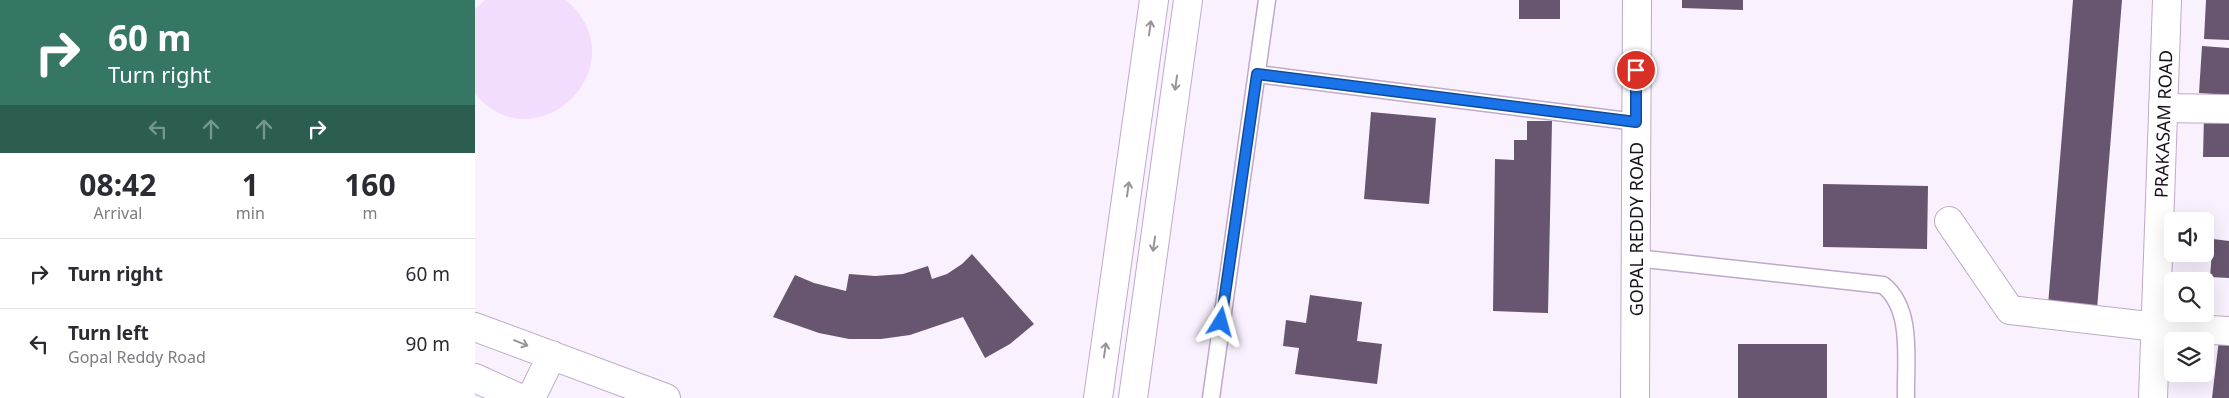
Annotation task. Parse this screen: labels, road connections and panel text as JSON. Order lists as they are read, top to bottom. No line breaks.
{"streets":{"street":["PRAKASAM ROAD","GOPAL REDDY ROAD"]},"page":{"turn":["60 m","Turn right"],"eta":["08:42","Arrival","1","min","160","m"],"list":[{"name":"Turn right","value":"60 m"},{"name":"Turn left","note":"Gopal Reddy Road","value":"90 m"}]}}
